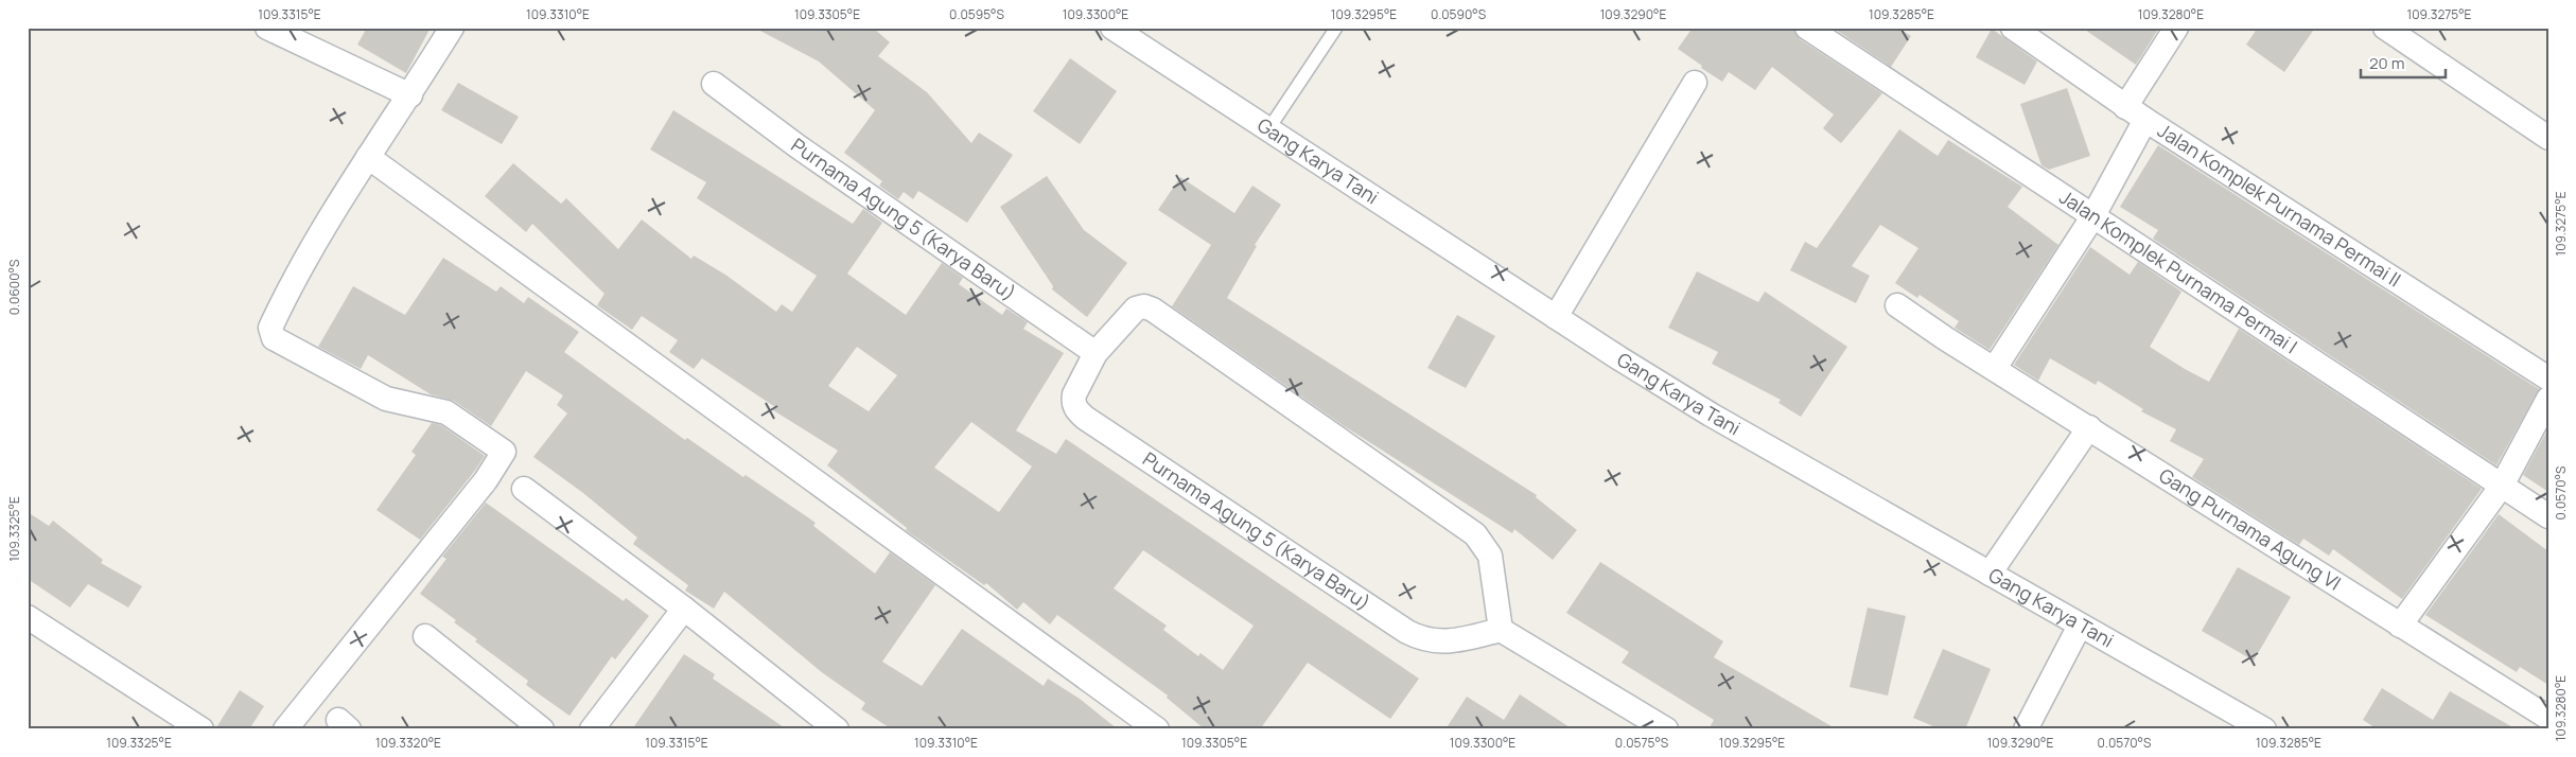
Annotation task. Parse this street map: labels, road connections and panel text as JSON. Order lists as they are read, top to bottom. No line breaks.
{"streets":{"street":["Gang Karya Tani","Jalan Komplek Purnama Permai II","Purnama Agung 5 (Karya Baru)","Jalan Komplek Purnama Permai I","Gang Purnama Agung VI"]},"scale_bar":"20 m","coordinates":["109.3315°E","109.3310°E","109.3305°E","0.0595°S","109.3300°E","109.3295°E","0.0590°S","109.3290°E","109.3285°E","109.3280°E","109.3275°E","0.0600°S","0.0570°S","109.3325°E","109.3320°E","0.0575°S"]}
